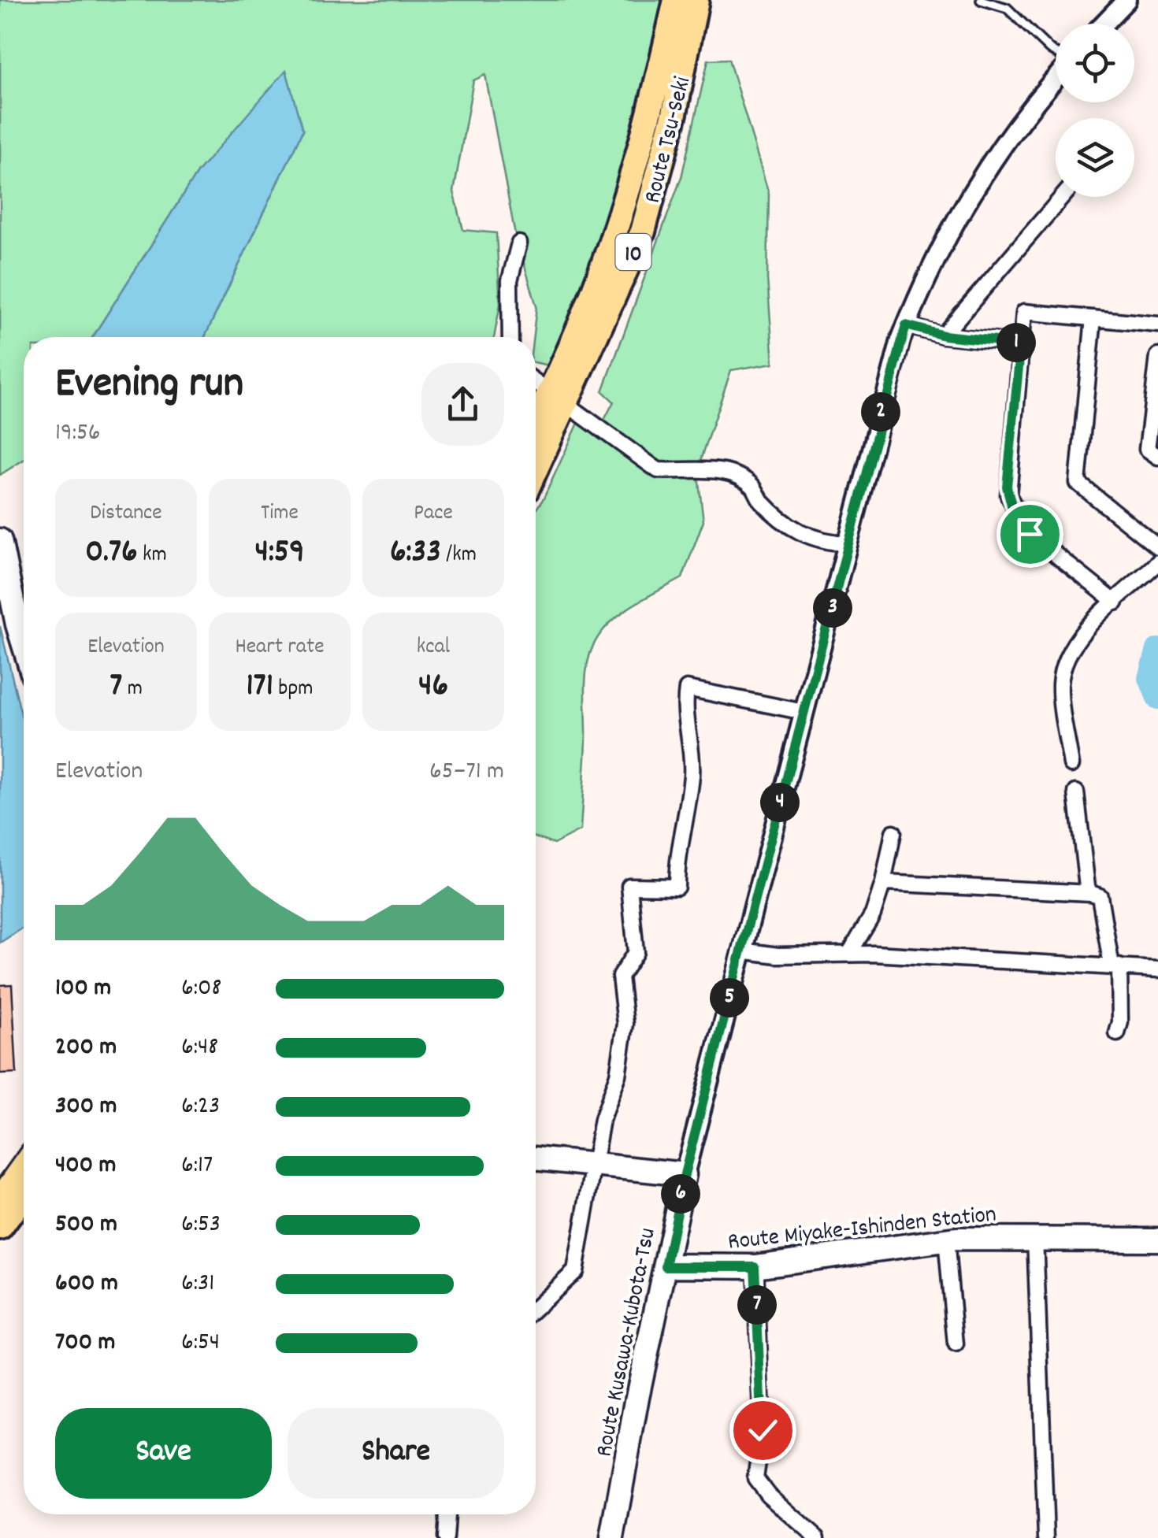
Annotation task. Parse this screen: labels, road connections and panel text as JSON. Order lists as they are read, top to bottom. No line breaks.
{"streets":{"main road":["Route Tsu-Seki","10","Route Miyake-Ishinden Station","Route Kusawa-Kubota-Tsu"]},"crossings":[["Route Miyake-Ishinden Station","Route Kusawa-Kubota-Tsu"]],"page":{"pins":["1","2","3","4","5","6","7"],"heading":["Evening run","19:56"],"stats":[["Distance","0.76 km"],["Time","4:59"],["Pace","6:33 /km"],["Elevation","7 m"],["Heart rate","171 bpm"],["kcal","46"]],"chart":["Elevation","65–71 m"],"list":[{"name":"100 m","note":"6:08"},{"name":"200 m","note":"6:48"},{"name":"300 m","note":"6:23"},{"name":"400 m","note":"6:17"},{"name":"500 m","note":"6:53"},{"name":"600 m","note":"6:31"},{"name":"700 m","note":"6:54"}],"buttons":["Save","Share"]}}
